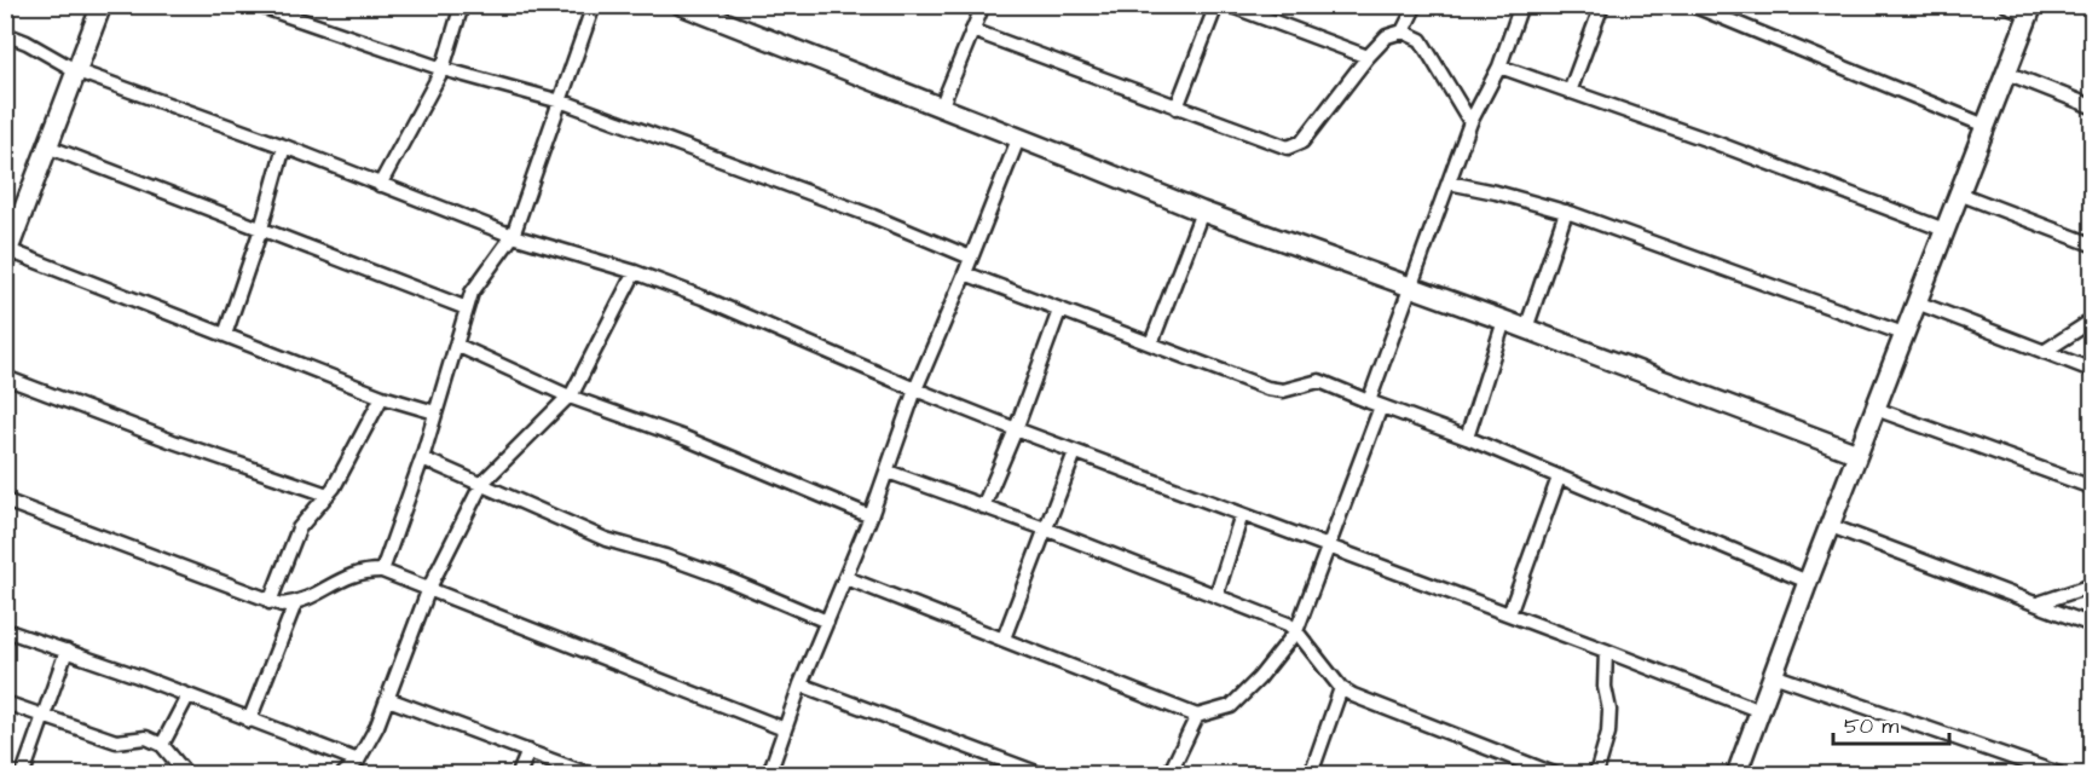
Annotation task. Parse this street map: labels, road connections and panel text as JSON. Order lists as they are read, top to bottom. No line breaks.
{"scale_bar":"50 m"}
